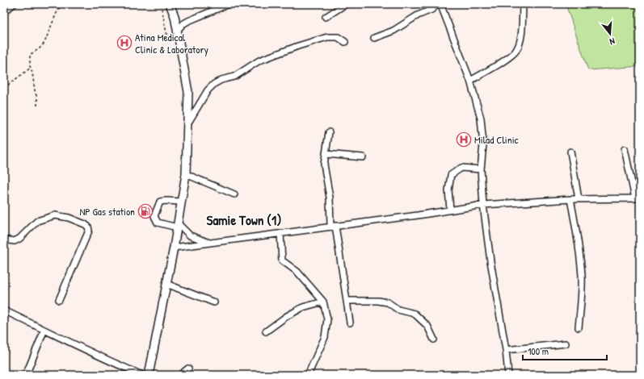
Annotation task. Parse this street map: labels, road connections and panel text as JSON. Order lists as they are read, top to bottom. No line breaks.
{"districts":["Samie Town (1)"],"places":{"hospital":["Atina Medical Clinic & Laboratory","Milad Clinic"],"fuel station":["NP Gas station"]},"scale_bar":"100 m","north":"bottom"}
